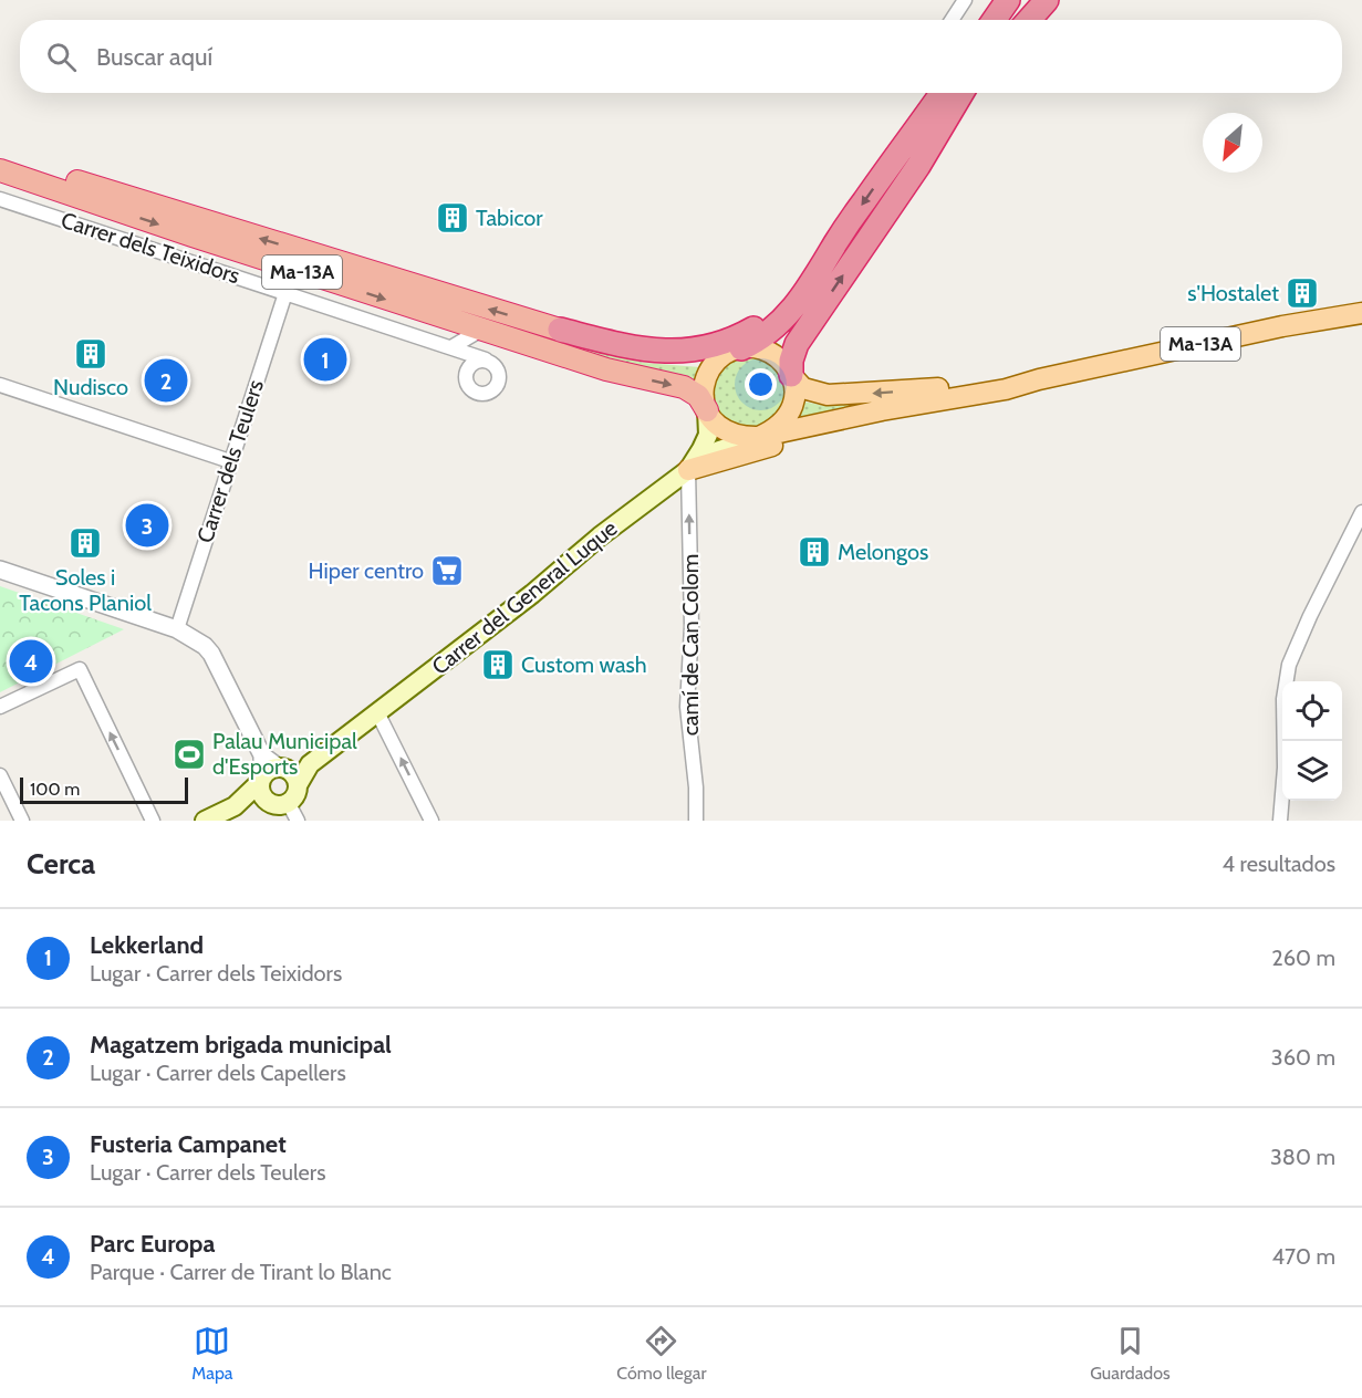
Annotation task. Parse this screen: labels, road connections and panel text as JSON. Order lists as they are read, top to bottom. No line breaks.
{"streets":{"highway":["Ma-13A"],"main road":["Carrer del General Luque"],"street":["Carrer dels Teixidors","Carrer dels Teulers","camí de Can Colom"]},"crossings":[["Carrer dels Teixidors","Carrer dels Teulers"],["Ma-13A","Carrer del General Luque"],["Carrer del General Luque","camí de Can Colom"]],"one_way":["camí de Can Colom"],"places":{"building":["Tabicor","s'Hostalet","Nudisco","Soles i Tacons Planiol","Melongos","Custom wash"],"supermarket":["Hiper centro"],"sports":["Palau Municipal d'Esports"]},"scale_bar":"100 m","north":"bottom left","page":{"search":"Buscar aquí","pins":["1","2","3","4"],"scale":"100 m","heading":["Cerca","4 resultados"],"list":[{"mark":"1","name":"Lekkerland","note":"Lugar · Carrer dels Teixidors","value":"260 m"},{"mark":"2","name":"Magatzem brigada municipal","note":"Lugar · Carrer dels Capellers","value":"360 m"},{"mark":"3","name":"Fusteria Campanet","note":"Lugar · Carrer dels Teulers","value":"380 m"},{"mark":"4","name":"Parc Europa","note":"Parque · Carrer de Tirant lo Blanc","value":"470 m"}],"nav":["Mapa","Cómo llegar","Guardados"]}}
